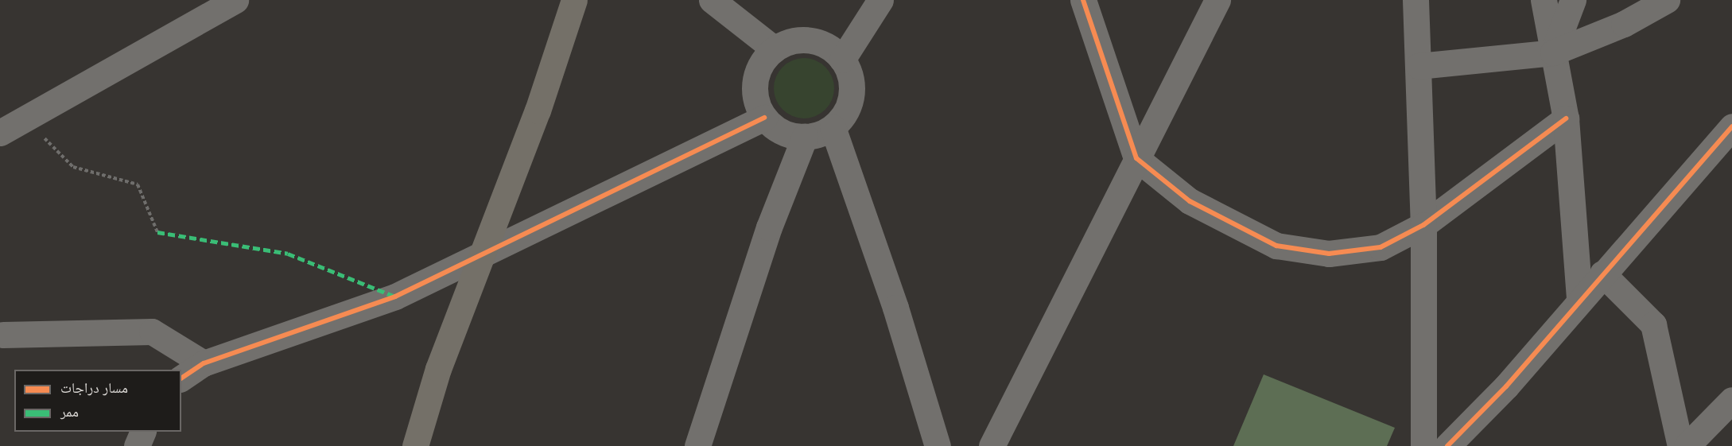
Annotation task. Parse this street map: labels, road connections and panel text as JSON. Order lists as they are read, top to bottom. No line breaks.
{"legend":["مسار دراجات","ممر"]}
